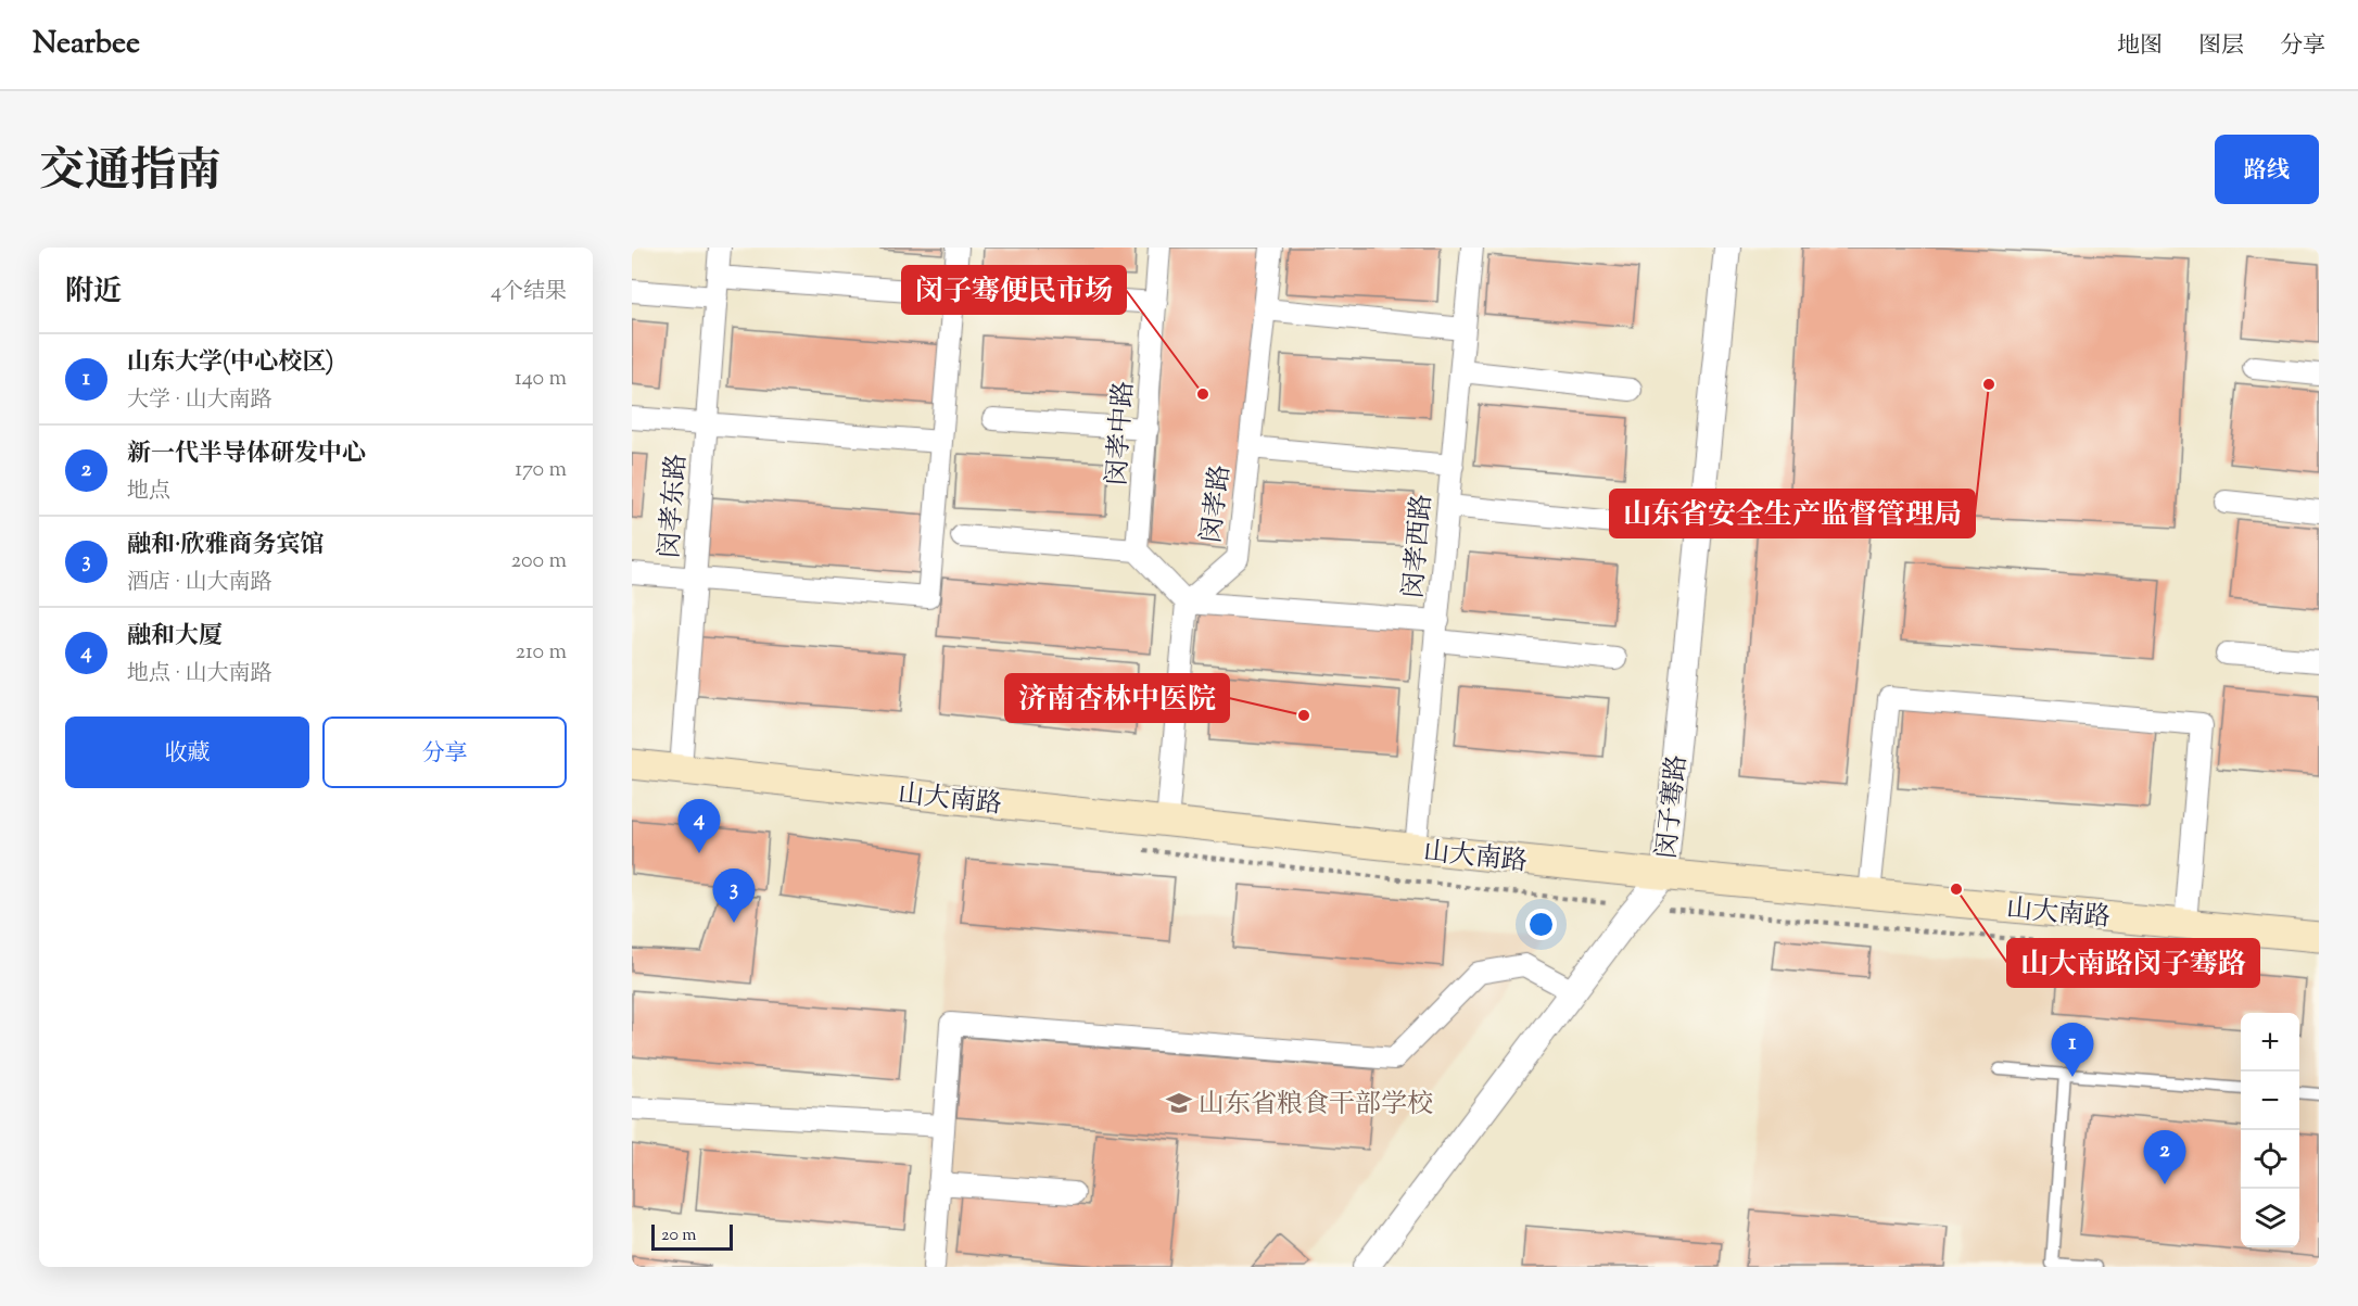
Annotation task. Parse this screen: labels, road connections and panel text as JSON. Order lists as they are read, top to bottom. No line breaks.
{"streets":{"main road":["山大南路"],"street":["闵孝中路","闵孝路","闵孝东路","闵孝西路","闵子骞路"]},"crossings":[["闵孝东路","山大南路"],["闵孝西路","山大南路"],["山大南路","闵子骞路"]],"places":{"other":["山东省安全生产监督管理局","闵子骞便民市场","济南杏林中医院","山大南路闵子骞路"],"school or university":["山东省粮食干部学校"]},"scale_bar":"20 m","page":{"header":"Nearbee","nav":["地图","图层","分享"],"title":"交通指南","buttons":["路线",["收藏","分享"]],"heading":["附近","4个结果"],"list":[{"mark":"1","name":"山东大学(中心校区)","note":"大学 · 山大南路","value":"140 m"},{"mark":"2","name":"新一代半导体研发中心","note":"地点","value":"170 m"},{"mark":"3","name":"融和·欣雅商务宾馆","note":"酒店 · 山大南路","value":"200 m"},{"mark":"4","name":"融和大厦","note":"地点 · 山大南路","value":"210 m"}],"pins":["4","3","1","2"],"map_buttons":["+","−"],"scale":"20 m"}}
